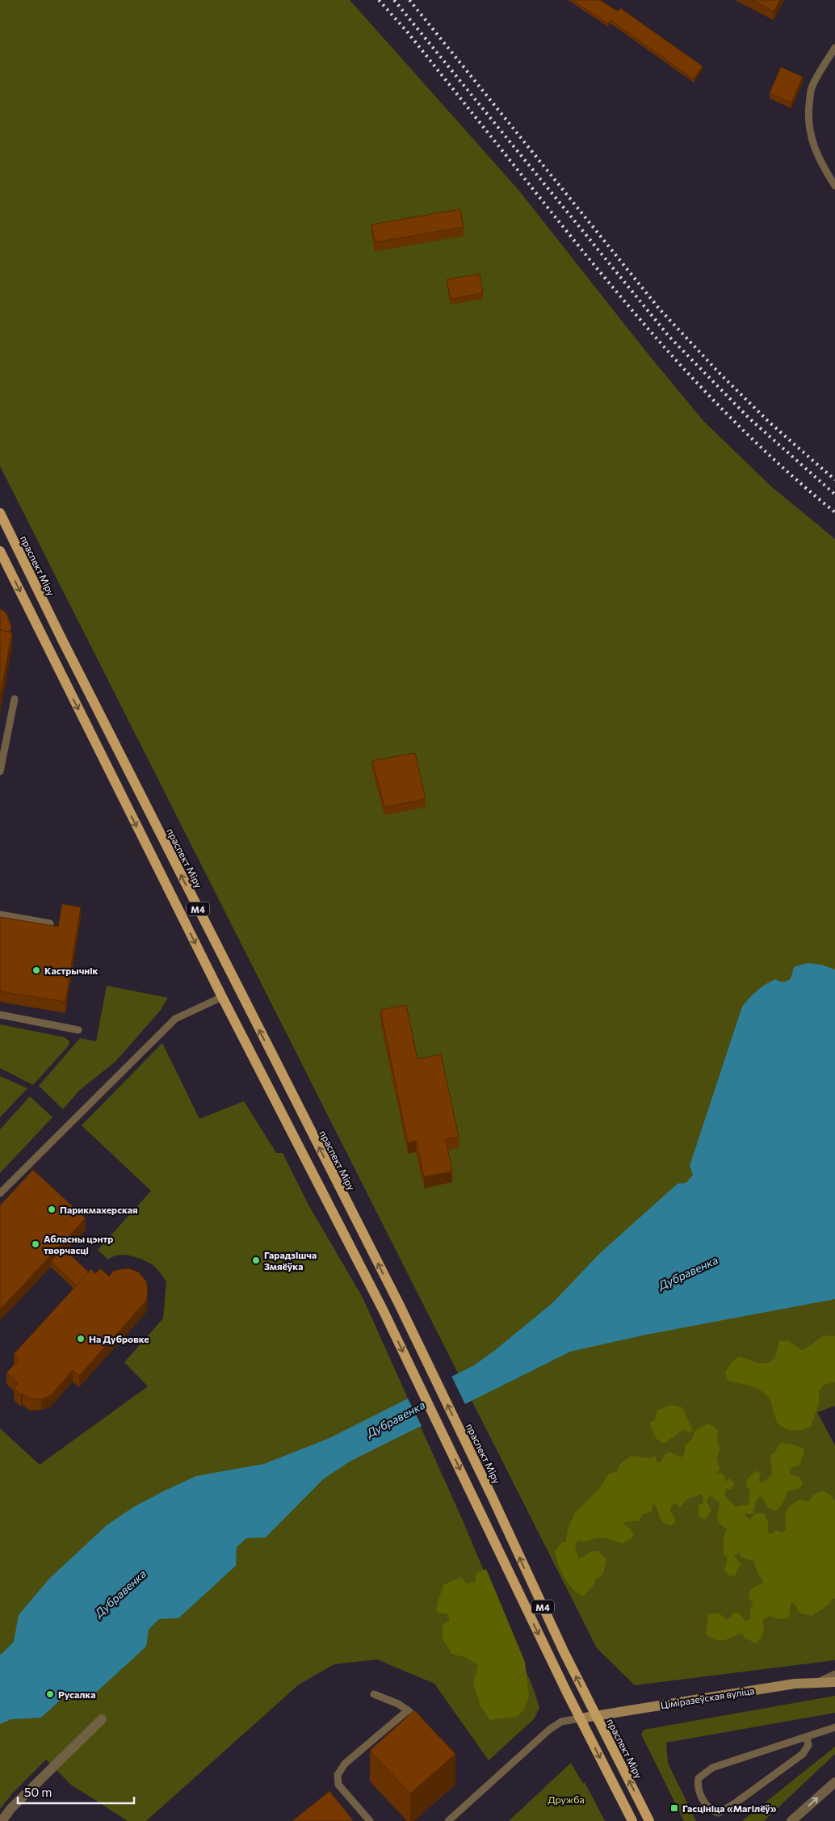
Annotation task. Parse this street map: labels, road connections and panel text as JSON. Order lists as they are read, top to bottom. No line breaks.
{"streets":{"main road":["праспект Міру","М4","Ціміразеўская вуліца"]},"crossings":[["праспект Міру","Ціміразеўская вуліца"],["М4","Ціміразеўская вуліца"]],"water":["Дубравенка"],"parks":["Дружба"],"places":{"other":["Кастрычнік","Парикмахерская","Абласны цэнтр творчасці","Гарадзішча Змяёўка","На Дубровке","Русалка"],"transit":["Гасцініца «Магілёў»"]},"scale_bar":"50 m"}
